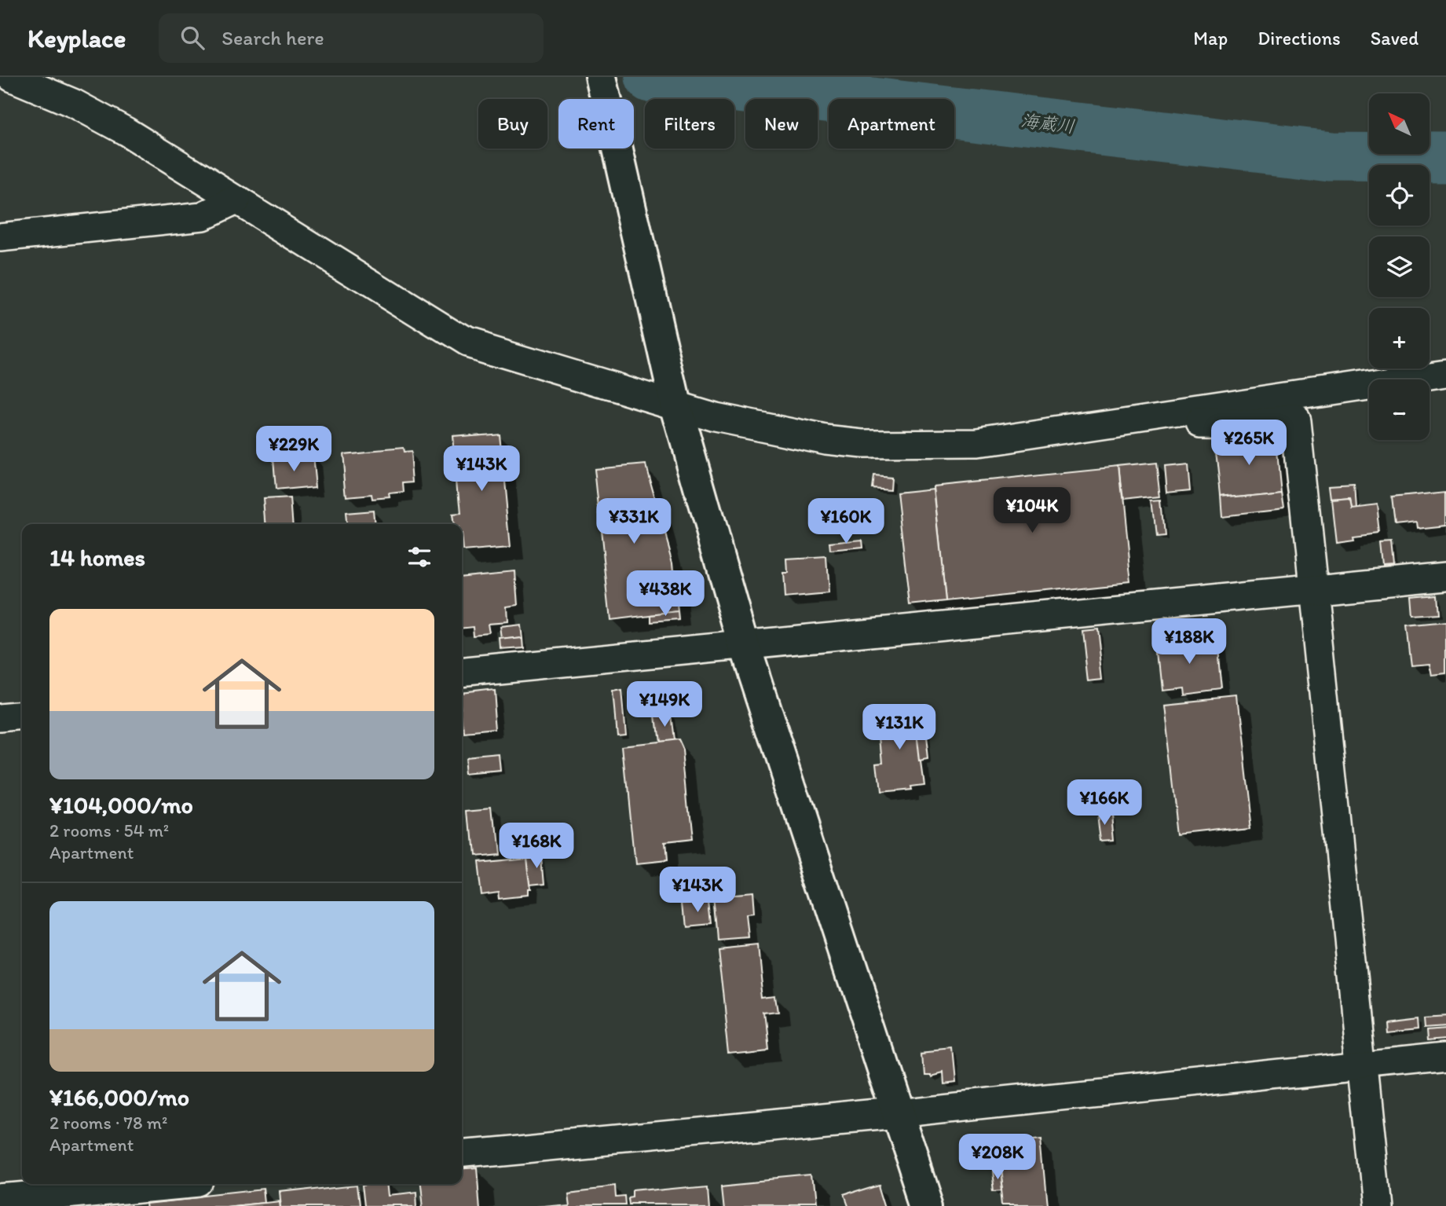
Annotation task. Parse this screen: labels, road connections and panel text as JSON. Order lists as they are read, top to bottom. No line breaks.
{"water":["海蔵川"],"north":"top left","page":{"header":"Keyplace","search":"Search here","nav":["Map","Directions","Saved"],"map_buttons":["+","−"],"chip":["Buy","Rent","Filters","New","Apartment"],"price":["¥265K","¥229K","¥143K","¥104K","¥331K","¥160K","¥438K","¥188K","¥149K","¥131K","¥166K","¥168K","¥143K","¥208K"],"heading":"14 homes","list":[{"name":"¥104,000/mo","note":"2 rooms · 54 m² · Apartment"},{"name":"¥166,000/mo","note":"2 rooms · 78 m² · Apartment"}]}}
